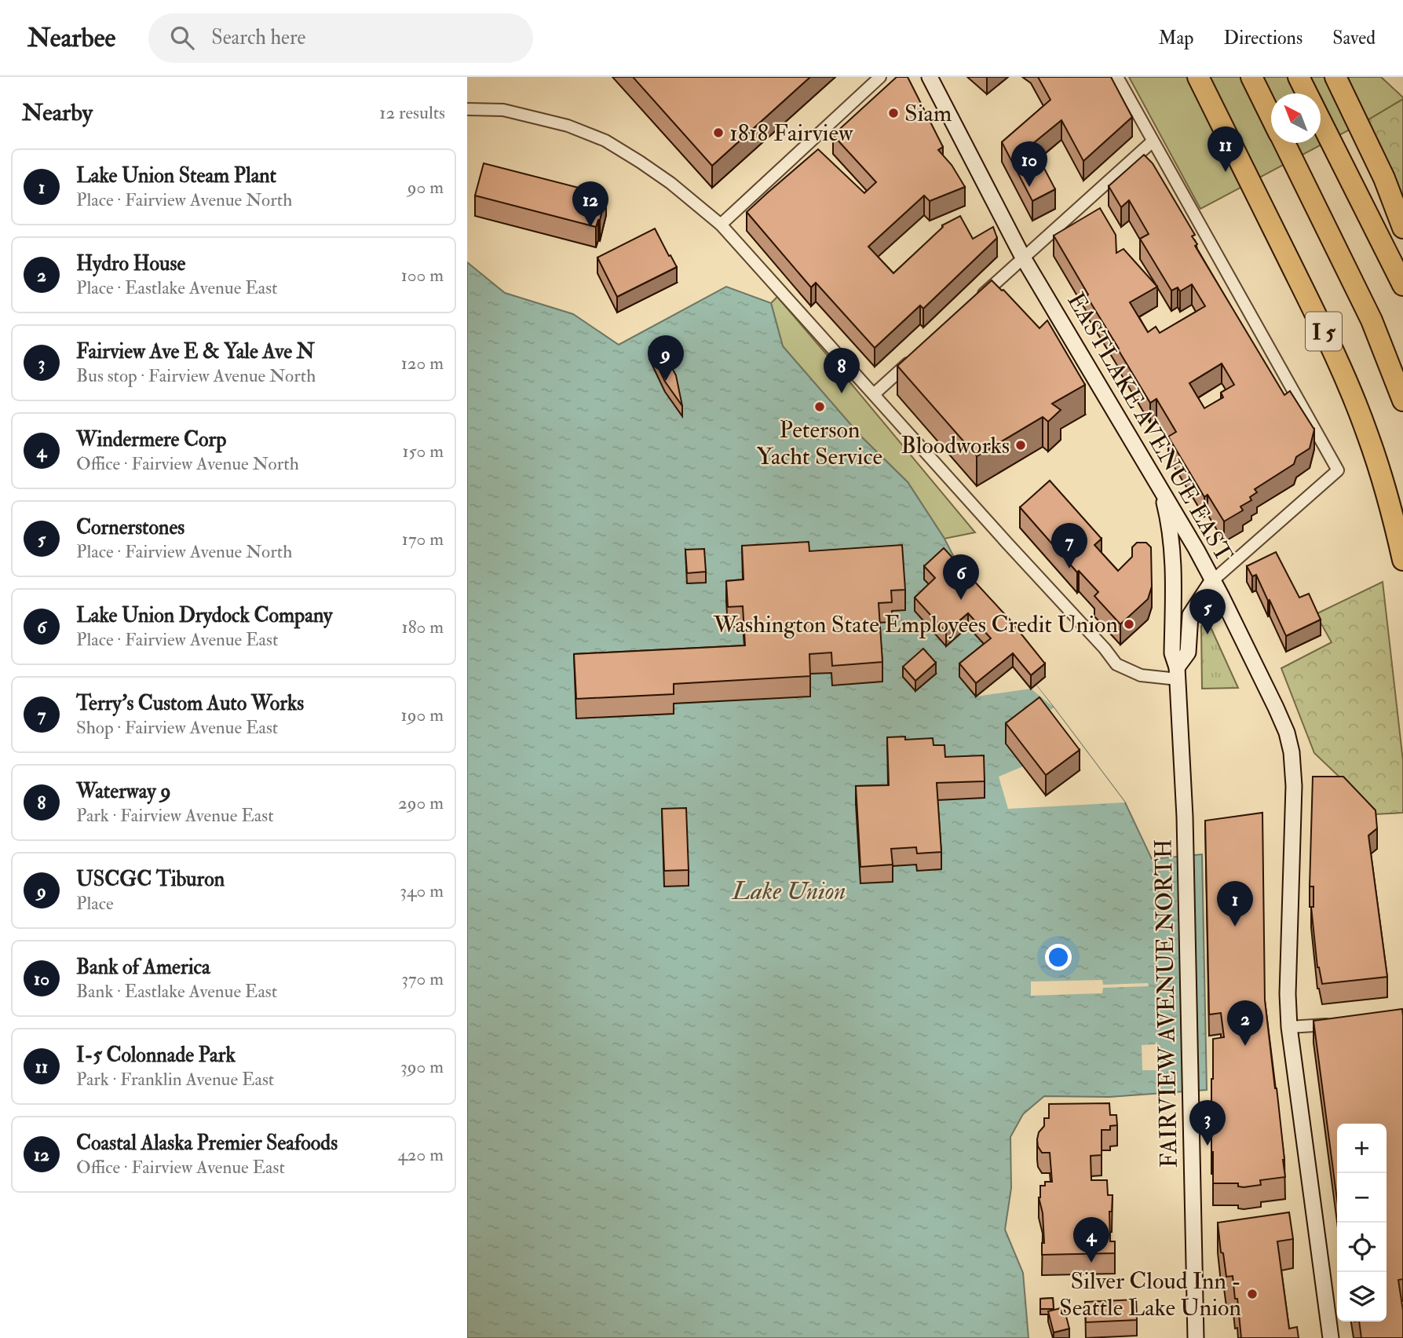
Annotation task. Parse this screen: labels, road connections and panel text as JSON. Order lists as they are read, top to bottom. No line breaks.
{"streets":{"highway":["I 5"],"main road":["EASTLAKE AVENUE EAST","FAIRVIEW AVENUE NORTH"]},"crossings":[["EASTLAKE AVENUE EAST","FAIRVIEW AVENUE NORTH"]],"water":["Lake Union"],"places":["Siam","1818 Fairview","Peterson Yacht Service","Bloodworks","Washington State Employees Credit Union","Silver Cloud Inn - Seattle Lake Union"],"north":"top left","page":{"header":"Nearbee","search":"Search here","nav":["Map","Directions","Saved"],"heading":["Nearby","12 results"],"pins":["11","10","12","9","8","7","6","5","1","2","3","4"],"list":[{"mark":"1","name":"Lake Union Steam Plant","note":"Place · Fairview Avenue North","value":"90 m"},{"mark":"2","name":"Hydro House","note":"Place · Eastlake Avenue East","value":"100 m"},{"mark":"3","name":"Fairview Ave E & Yale Ave N","note":"Bus stop · Fairview Avenue North","value":"120 m"},{"mark":"4","name":"Windermere Corp","note":"Office · Fairview Avenue North","value":"150 m"},{"mark":"5","name":"Cornerstones","note":"Place · Fairview Avenue North","value":"170 m"},{"mark":"6","name":"Lake Union Drydock Company","note":"Place · Fairview Avenue East","value":"180 m"},{"mark":"7","name":"Terry's Custom Auto Works","note":"Shop · Fairview Avenue East","value":"190 m"},{"mark":"8","name":"Waterway 9","note":"Park · Fairview Avenue East","value":"290 m"},{"mark":"9","name":"USCGC Tiburon","note":"Place","value":"340 m"},{"mark":"10","name":"Bank of America","note":"Bank · Eastlake Avenue East","value":"370 m"},{"mark":"11","name":"I-5 Colonnade Park","note":"Park · Franklin Avenue East","value":"390 m"},{"mark":"12","name":"Coastal Alaska Premier Seafoods","note":"Office · Fairview Avenue East","value":"420 m"}],"map_buttons":["+","−"]}}
